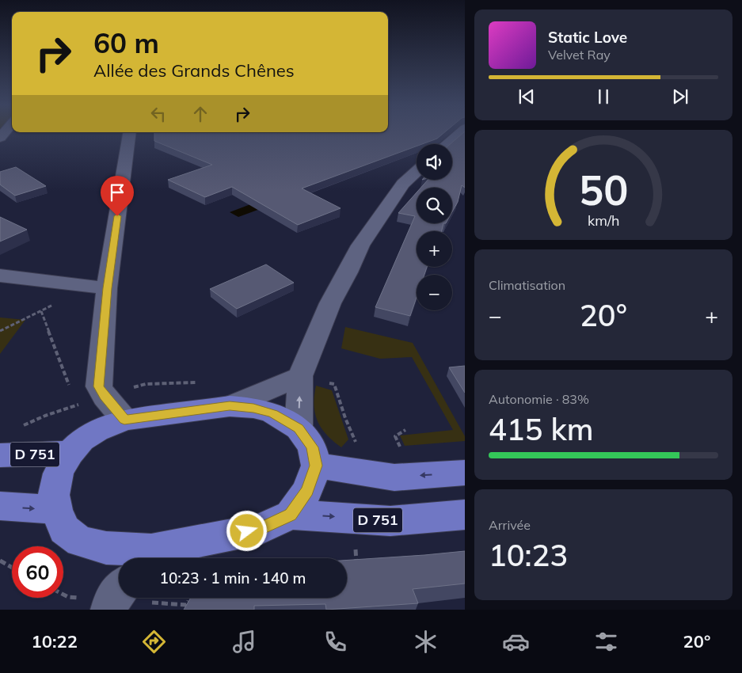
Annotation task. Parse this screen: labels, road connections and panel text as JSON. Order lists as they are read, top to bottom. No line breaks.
{"streets":{"main road":["D 751"]},"page":{"turn":["60 m","Allée des Grands Chênes"],"song":["Static Love","Velvet Ray"],"map_buttons":["+","−"],"tile":["Climatisation",["Autonomie · 83%","415 km"],["Arrivée","10:23"]],"heat":["−","20°","+"],"limit":"60","trip":"10:23 · 1 min · 140 m","tabs":["10:22","20°"],"gauge":["50","km/h"]}}
